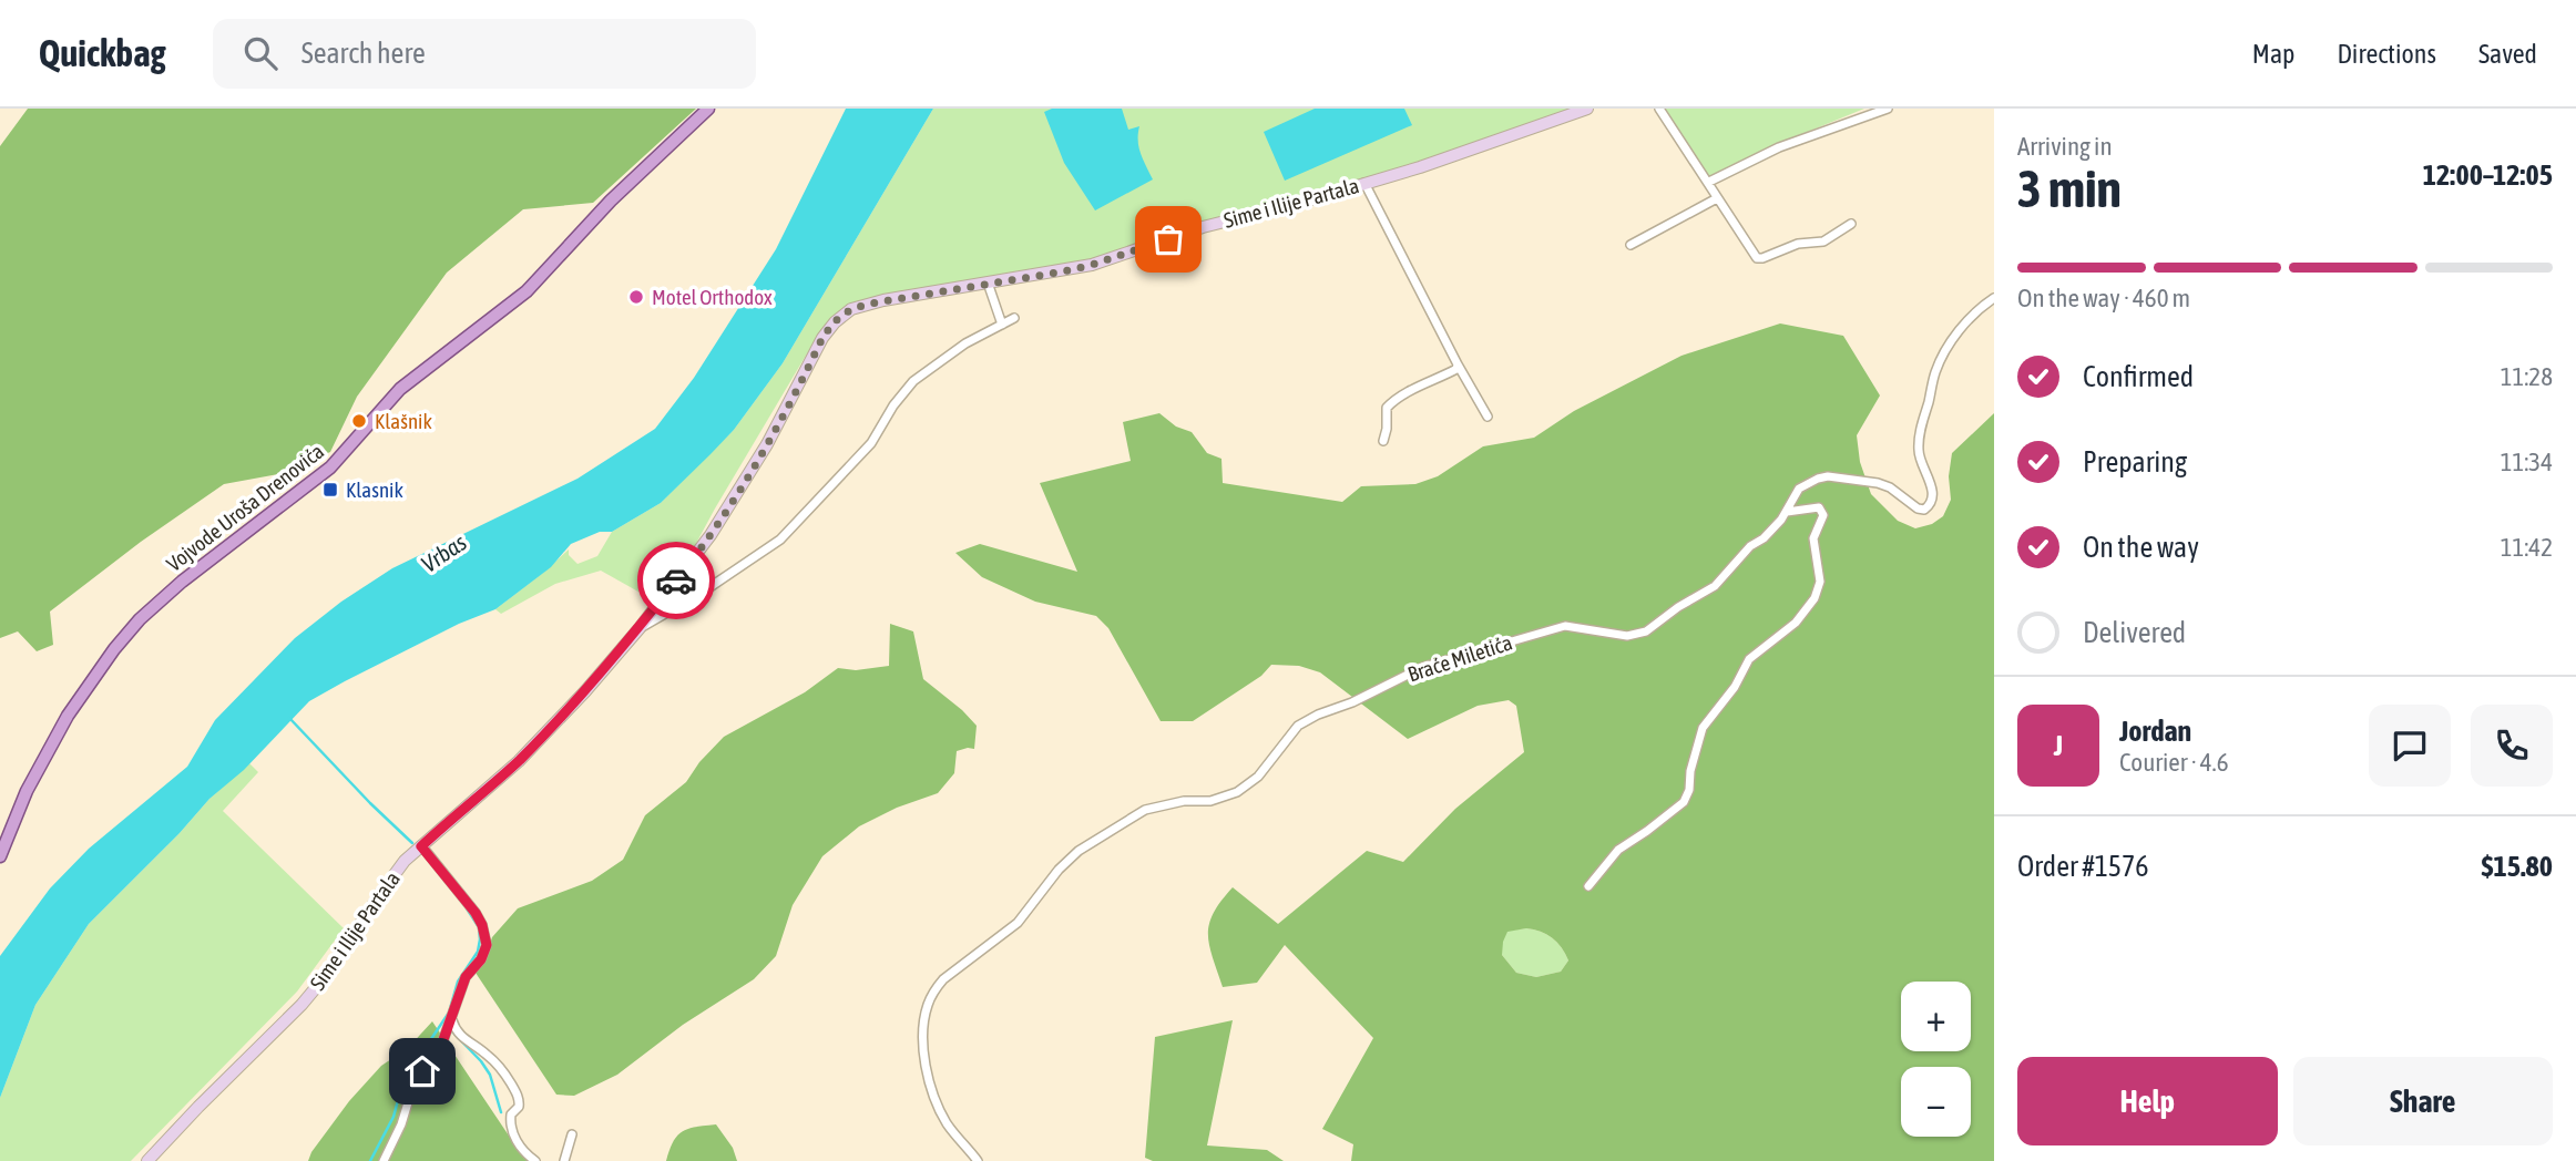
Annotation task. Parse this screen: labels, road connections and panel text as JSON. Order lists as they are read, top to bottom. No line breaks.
{"streets":{"main road":["Vojvode Uroša Drenovića"],"street":["Sime i Ilije Partala","Braće Miletića"]},"water":["Vrbas"],"places":{"other":["Motel Orthodox","Klašnik"],"transit":["Klasnik"]},"page":{"header":"Quickbag","search":"Search here","nav":["Map","Directions","Saved"],"heading":["3 min","Arriving in","12:00–12:05"],"panel":["Jordan","Courier · 4.6","Order #1576","$15.80"],"bar":"On the way · 460 m","list":[["Confirmed","11:28"],["Preparing","11:34"],["On the way","11:42"],"Delivered"],"round":"J","map_buttons":["+","−"],"buttons":["Help","Share"]}}
